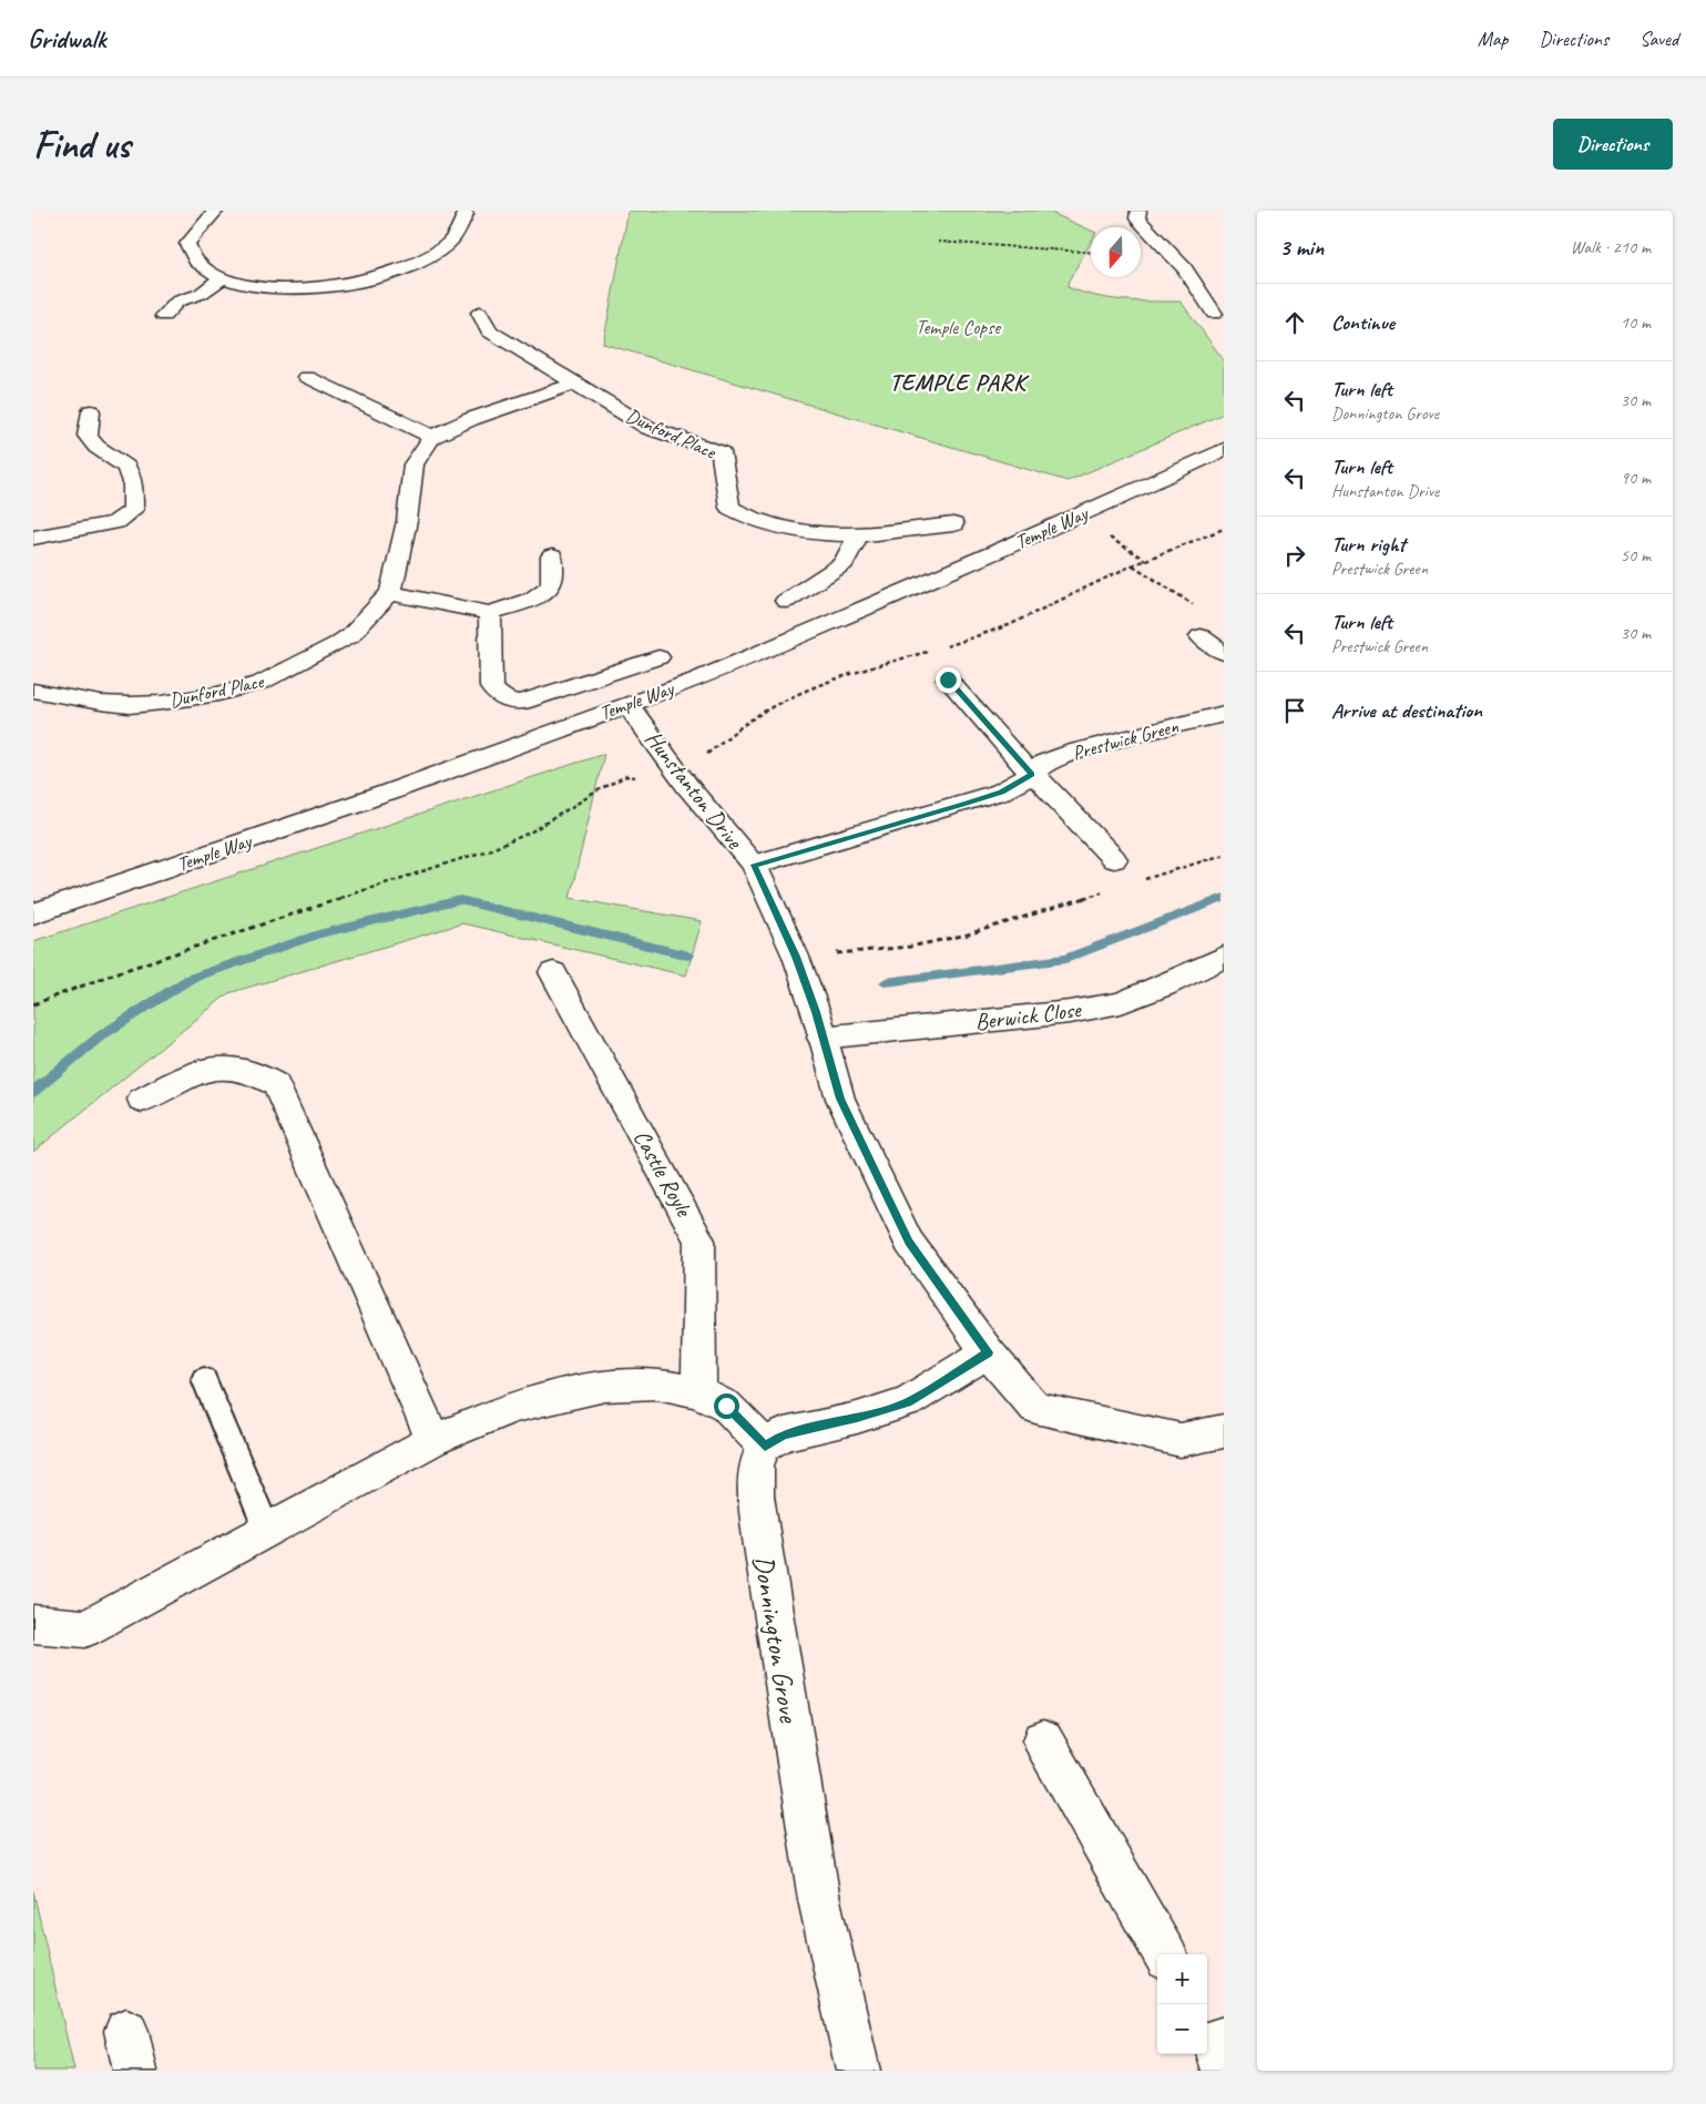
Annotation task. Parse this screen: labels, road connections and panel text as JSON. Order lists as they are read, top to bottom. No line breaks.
{"streets":{"street":["Dunford Place","Temple Way","Prestwick Green","Hunstanton Drive","Berwick Close","Castle Royle","Donnington Grove"]},"crossings":[["Temple Way","Hunstanton Drive"],["Prestwick Green","Hunstanton Drive"],["Hunstanton Drive","Berwick Close"]],"districts":["TEMPLE PARK"],"parks":["Temple Copse"],"north":"bottom","page":{"header":"Gridwalk","nav":["Map","Directions","Saved"],"buttons":"Directions","title":"Find us","heading":["3 min","Walk · 210 m"],"list":[["Continue","10 m"],["Turn left","Donnington Grove","30 m"],["Turn left","Hunstanton Drive","90 m"],["Turn right","Prestwick Green","50 m"],["Turn left","Prestwick Green","30 m"],"Arrive at destination"],"map_buttons":["+","−"]}}
